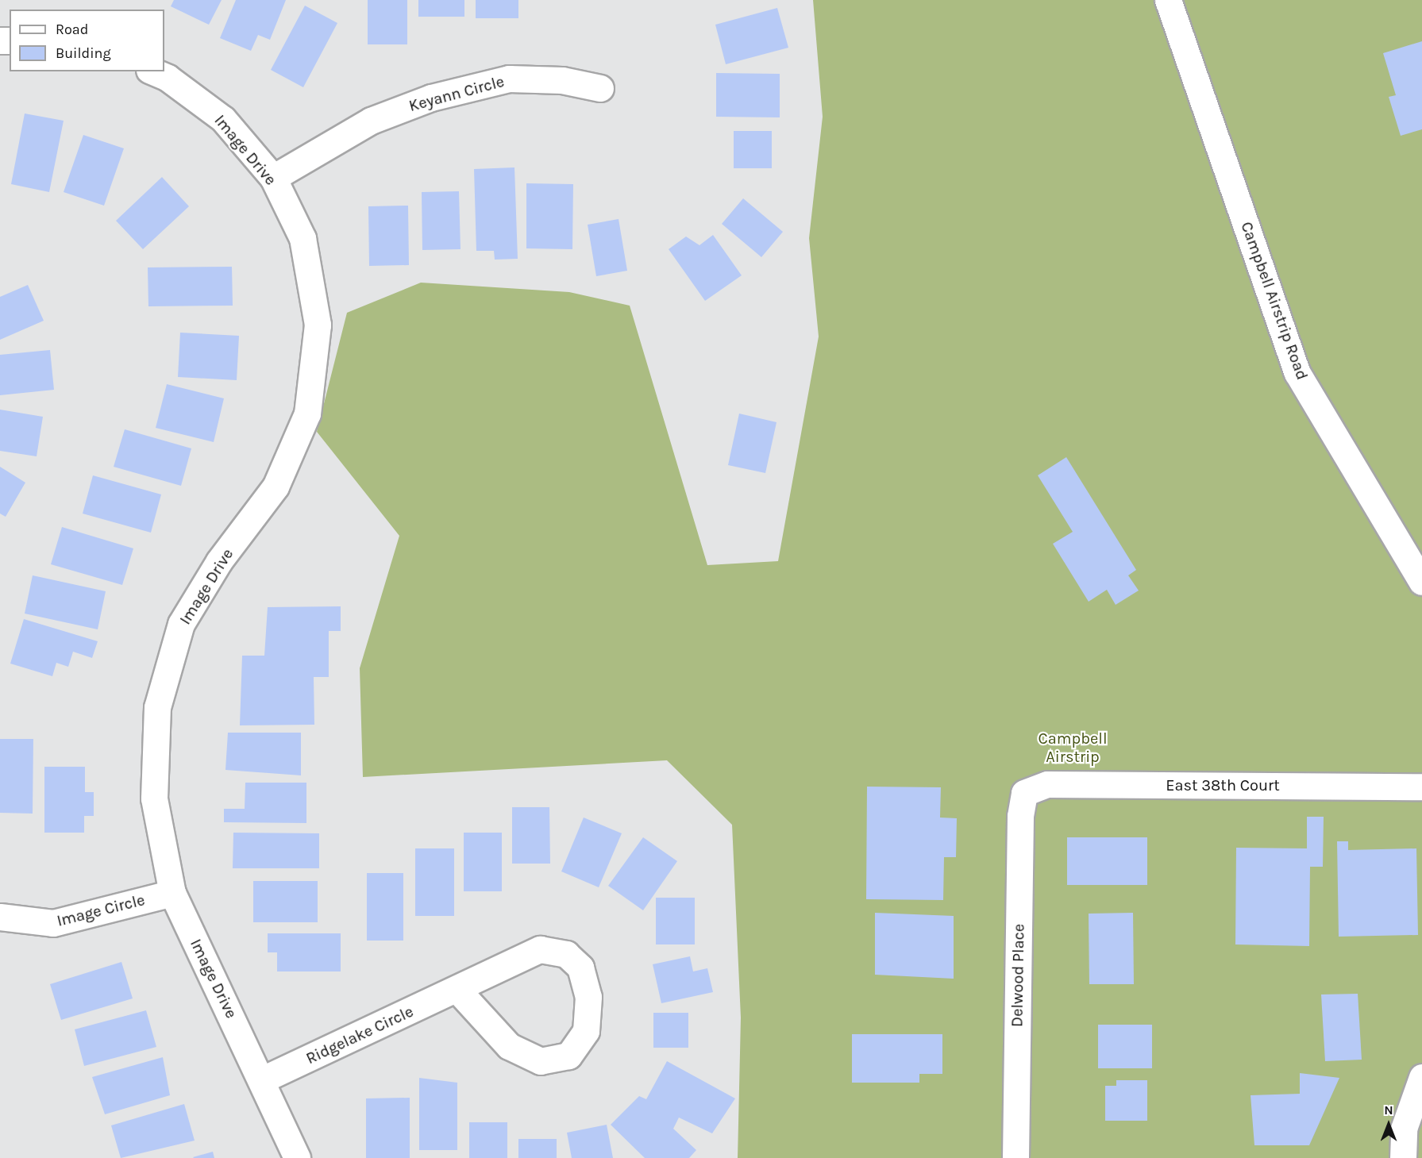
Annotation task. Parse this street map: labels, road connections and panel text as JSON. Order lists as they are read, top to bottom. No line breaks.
{"streets":{"street":["Keyann Circle","Image Drive","Campbell Airstrip Road","East 38th Court","Image Circle","Delwood Place","Ridgelake Circle"]},"crossings":[["Keyann Circle","Image Drive"],["Image Drive","Image Circle"],["Image Drive","Ridgelake Circle"],["East 38th Court","Delwood Place"]],"parks":["Campbell Airstrip"],"legend":["Road","Building"],"north":"top"}
